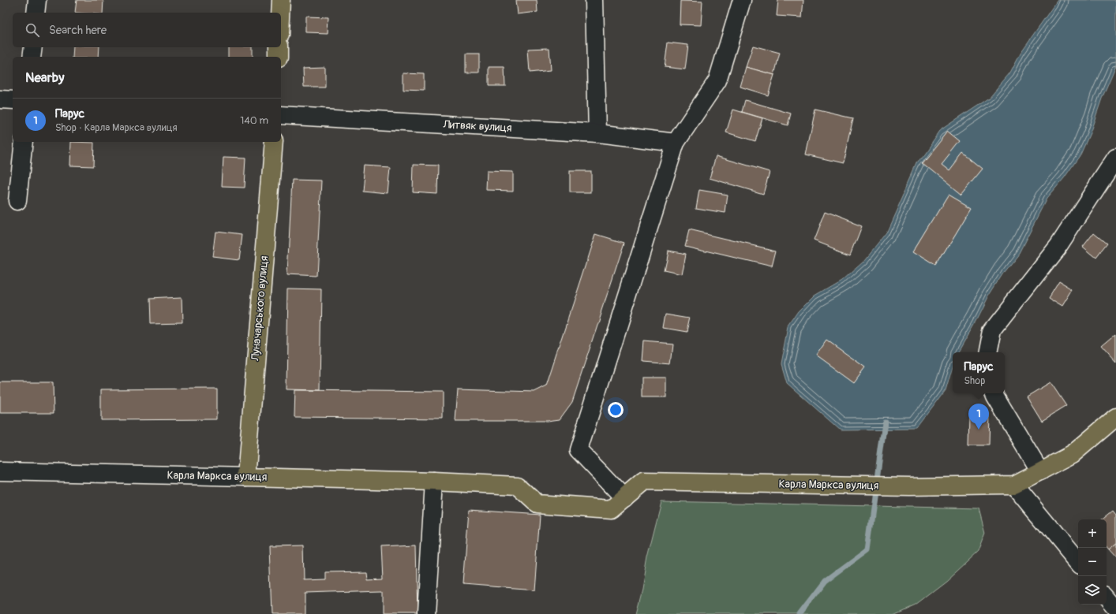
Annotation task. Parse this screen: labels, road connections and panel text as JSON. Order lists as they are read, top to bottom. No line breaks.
{"streets":{"main road":["Луначарського вулиця","Карла Маркса вулиця"],"street":["Литвяк вулиця"]},"crossings":[["Луначарського вулиця","Карла Маркса вулиця"]],"page":{"search":"Search here","heading":"Nearby","list":[{"mark":"1","name":"Парус","note":"Shop · Карла Маркса вулиця","value":"140 m"}],"popup":["Парус","Shop"],"pins":"1","map_buttons":["+","−"]}}
